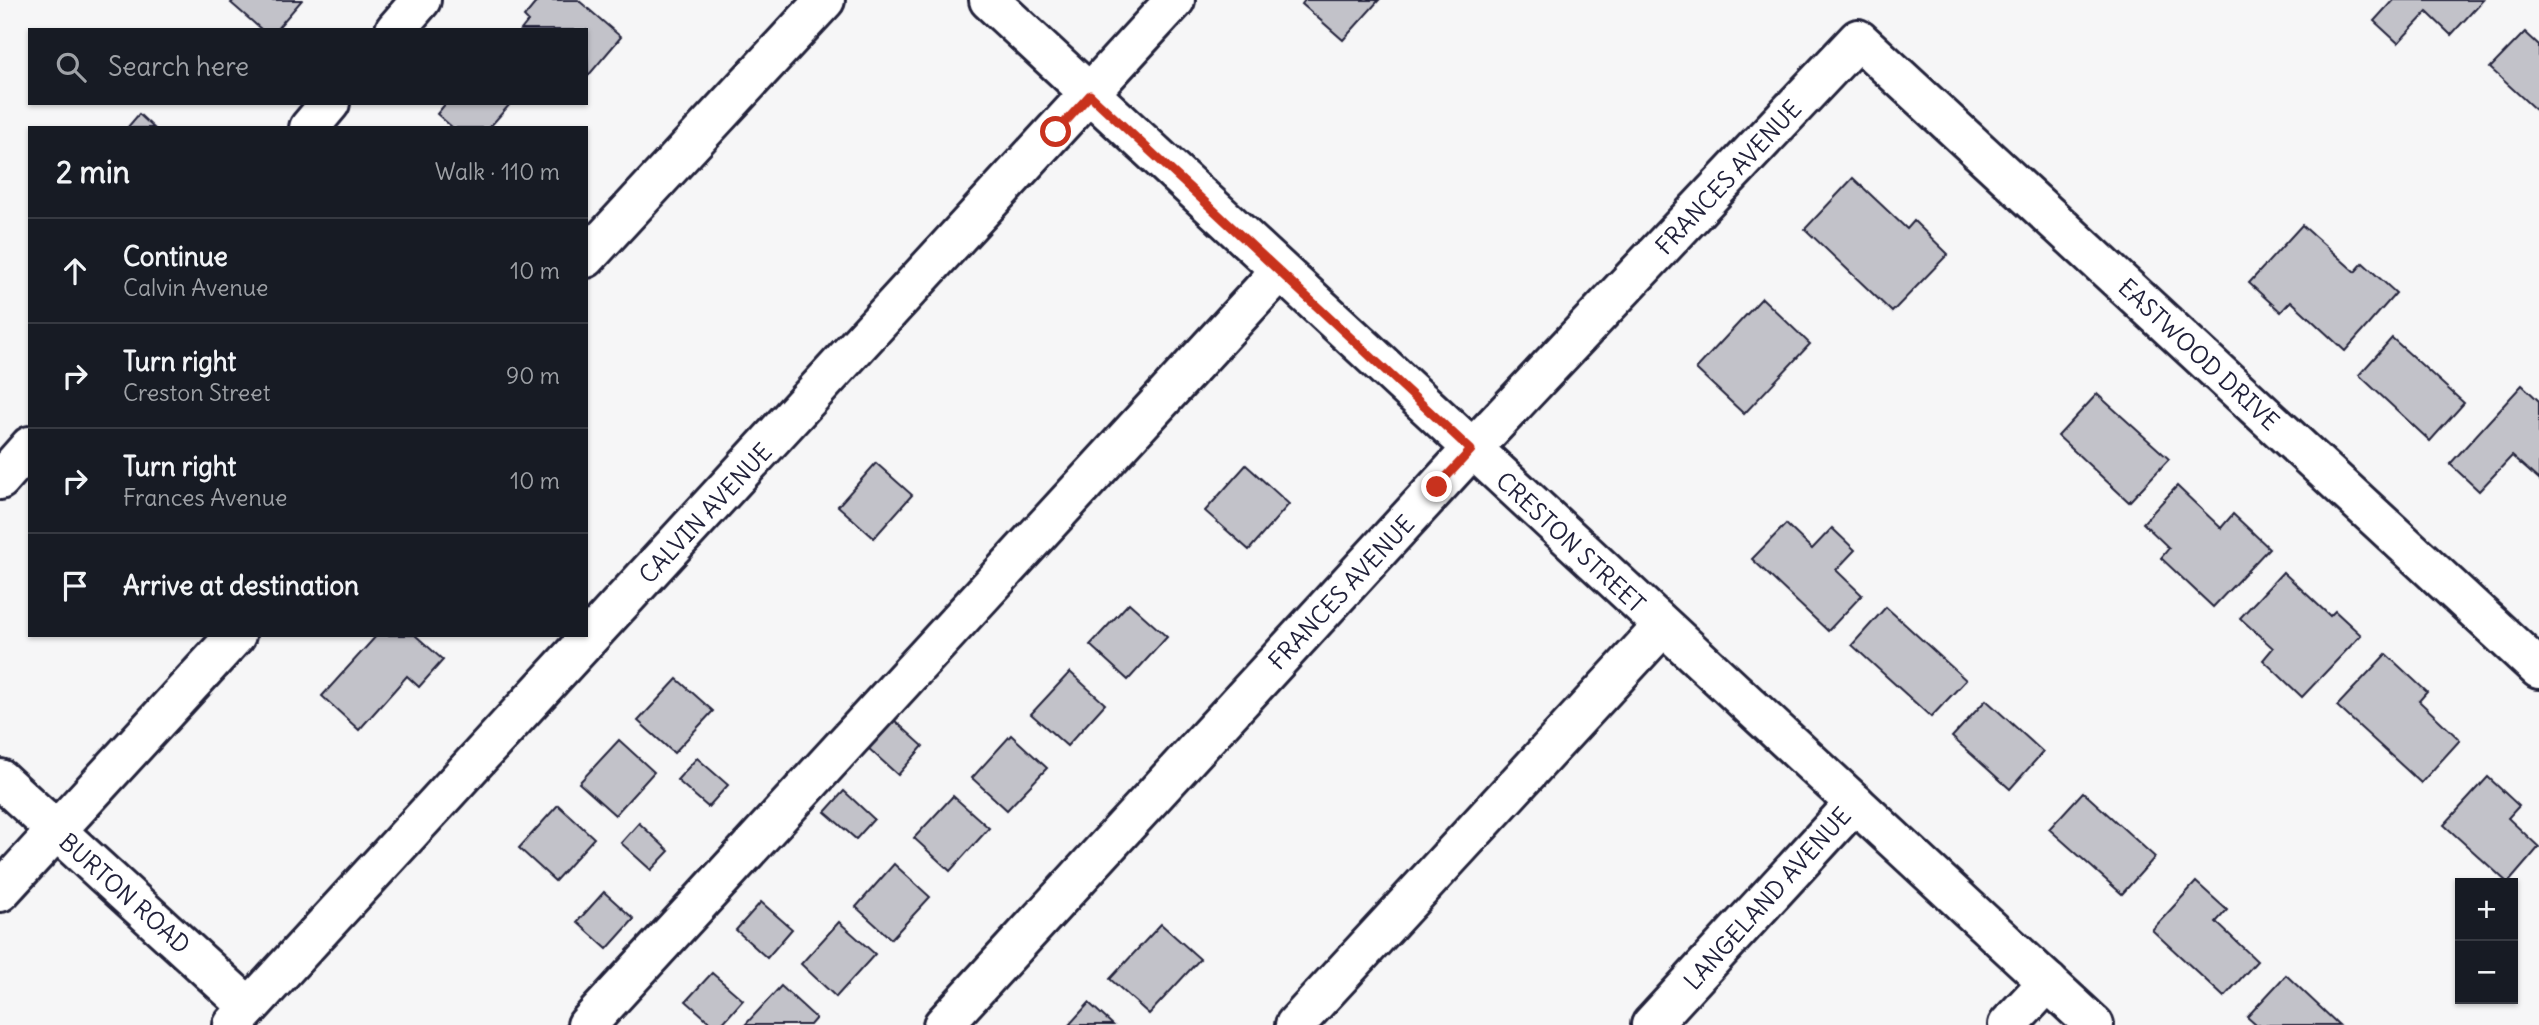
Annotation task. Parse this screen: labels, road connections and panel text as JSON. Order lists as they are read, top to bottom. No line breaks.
{"streets":{"street":["FRANCES AVENUE","EASTWOOD DRIVE","CALVIN AVENUE","CRESTON STREET","BURTON ROAD","LANGELAND AVENUE"]},"crossings":[["FRANCES AVENUE","EASTWOOD DRIVE"],["FRANCES AVENUE","CRESTON STREET"],["CALVIN AVENUE","CRESTON STREET"],["CALVIN AVENUE","BURTON ROAD"],["CRESTON STREET","LANGELAND AVENUE"]],"page":{"search":"Search here","heading":["2 min","Walk · 110 m"],"list":[["Continue","Calvin Avenue","10 m"],["Turn right","Creston Street","90 m"],["Turn right","Frances Avenue","10 m"],"Arrive at destination"],"map_buttons":["+","−"]}}
